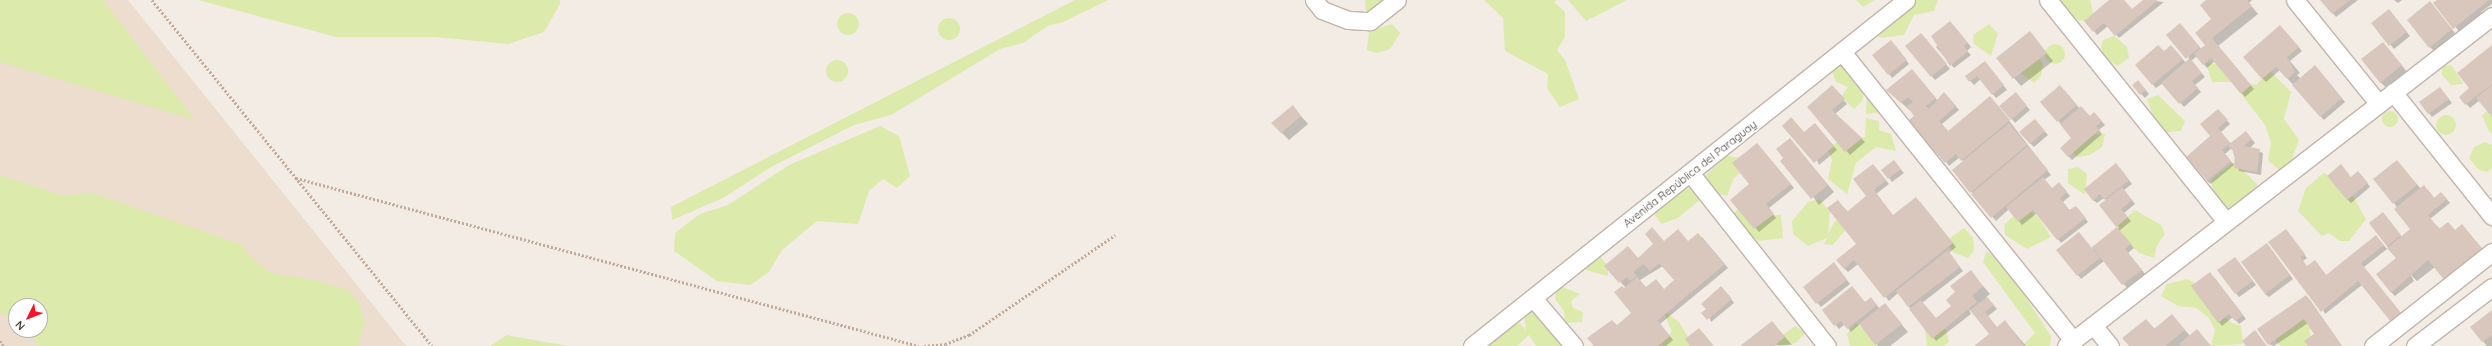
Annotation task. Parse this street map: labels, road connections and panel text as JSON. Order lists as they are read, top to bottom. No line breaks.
{"streets":{"street":["Avenida República del Paraguay"]},"north":"bottom left"}
